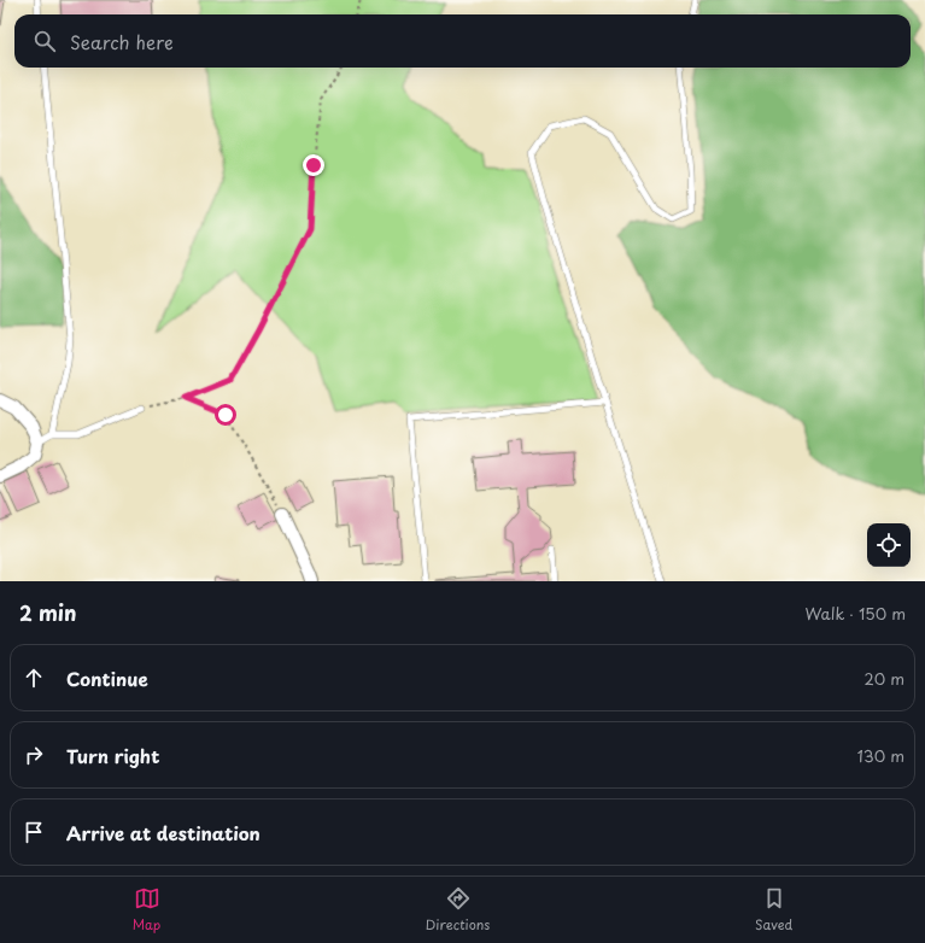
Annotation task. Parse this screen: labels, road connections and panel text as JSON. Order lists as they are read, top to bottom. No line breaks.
{"page":{"search":"Search here","heading":["2 min","Walk · 150 m"],"list":[["Continue","20 m"],["Turn right","130 m"],"Arrive at destination"],"nav":["Map","Directions","Saved"]}}
